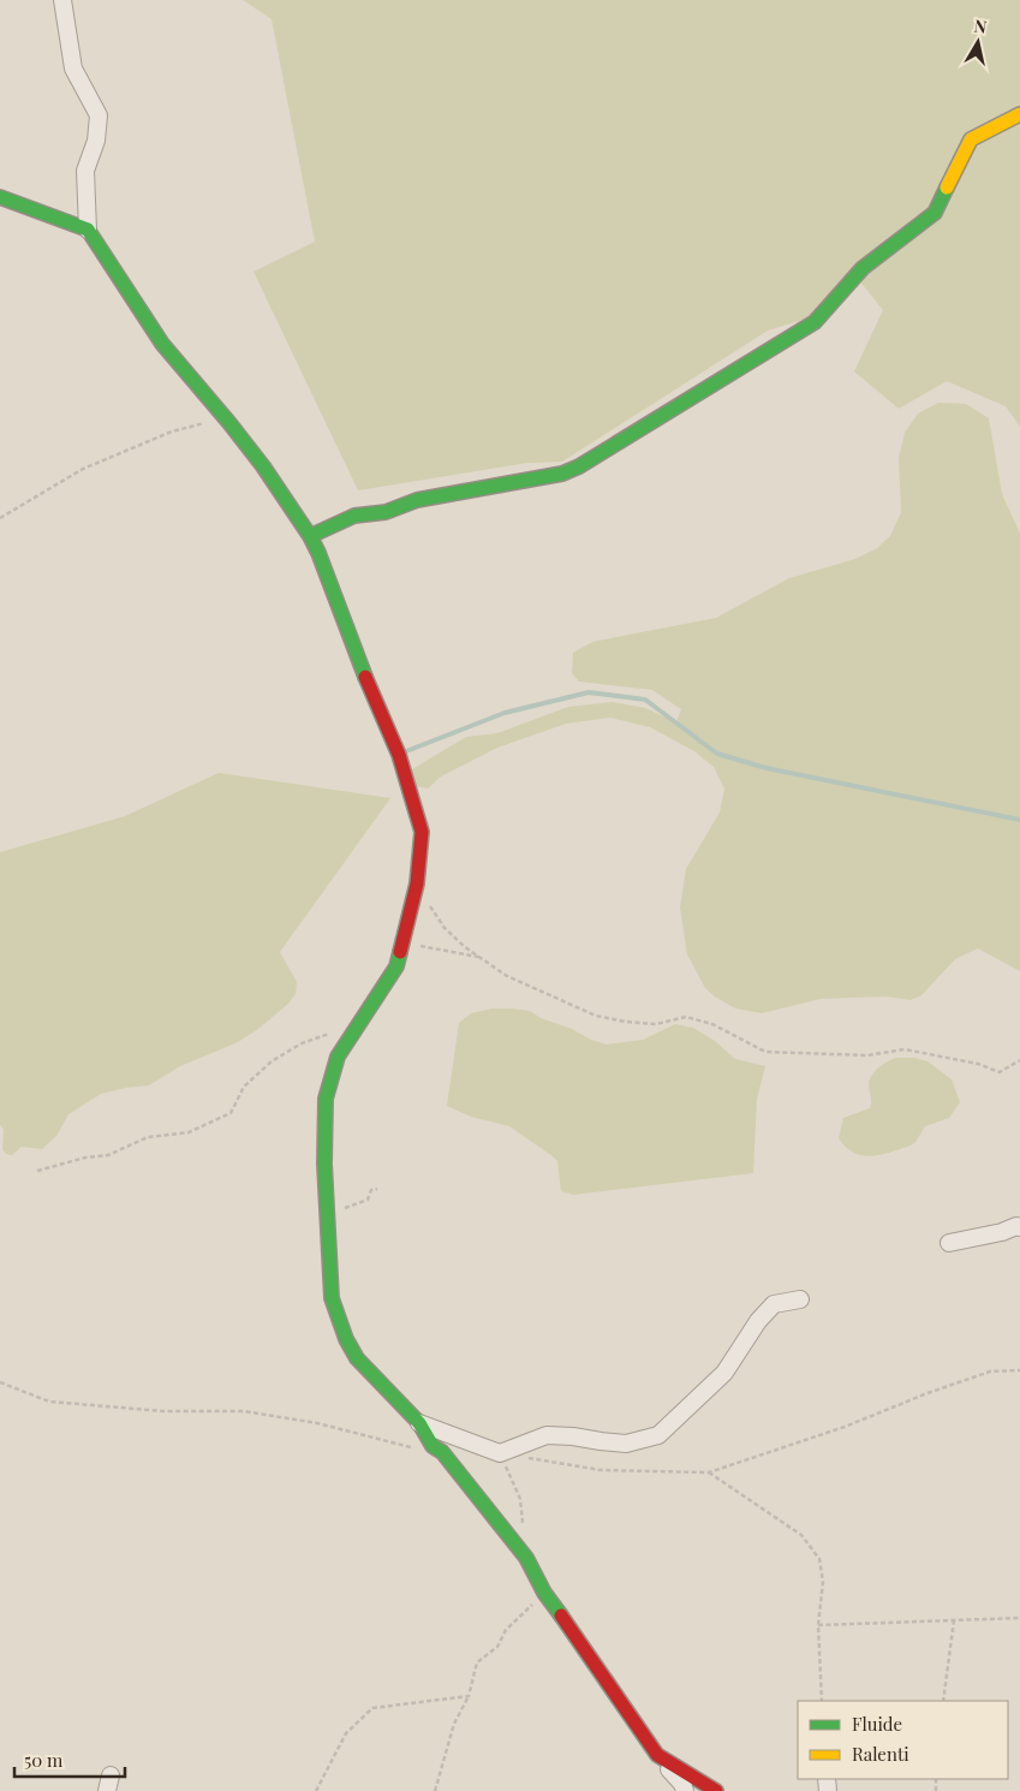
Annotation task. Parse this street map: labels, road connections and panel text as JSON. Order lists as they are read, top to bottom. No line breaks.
{"legend":["Fluide","Ralenti"],"scale_bar":"50 m","north":"top"}
